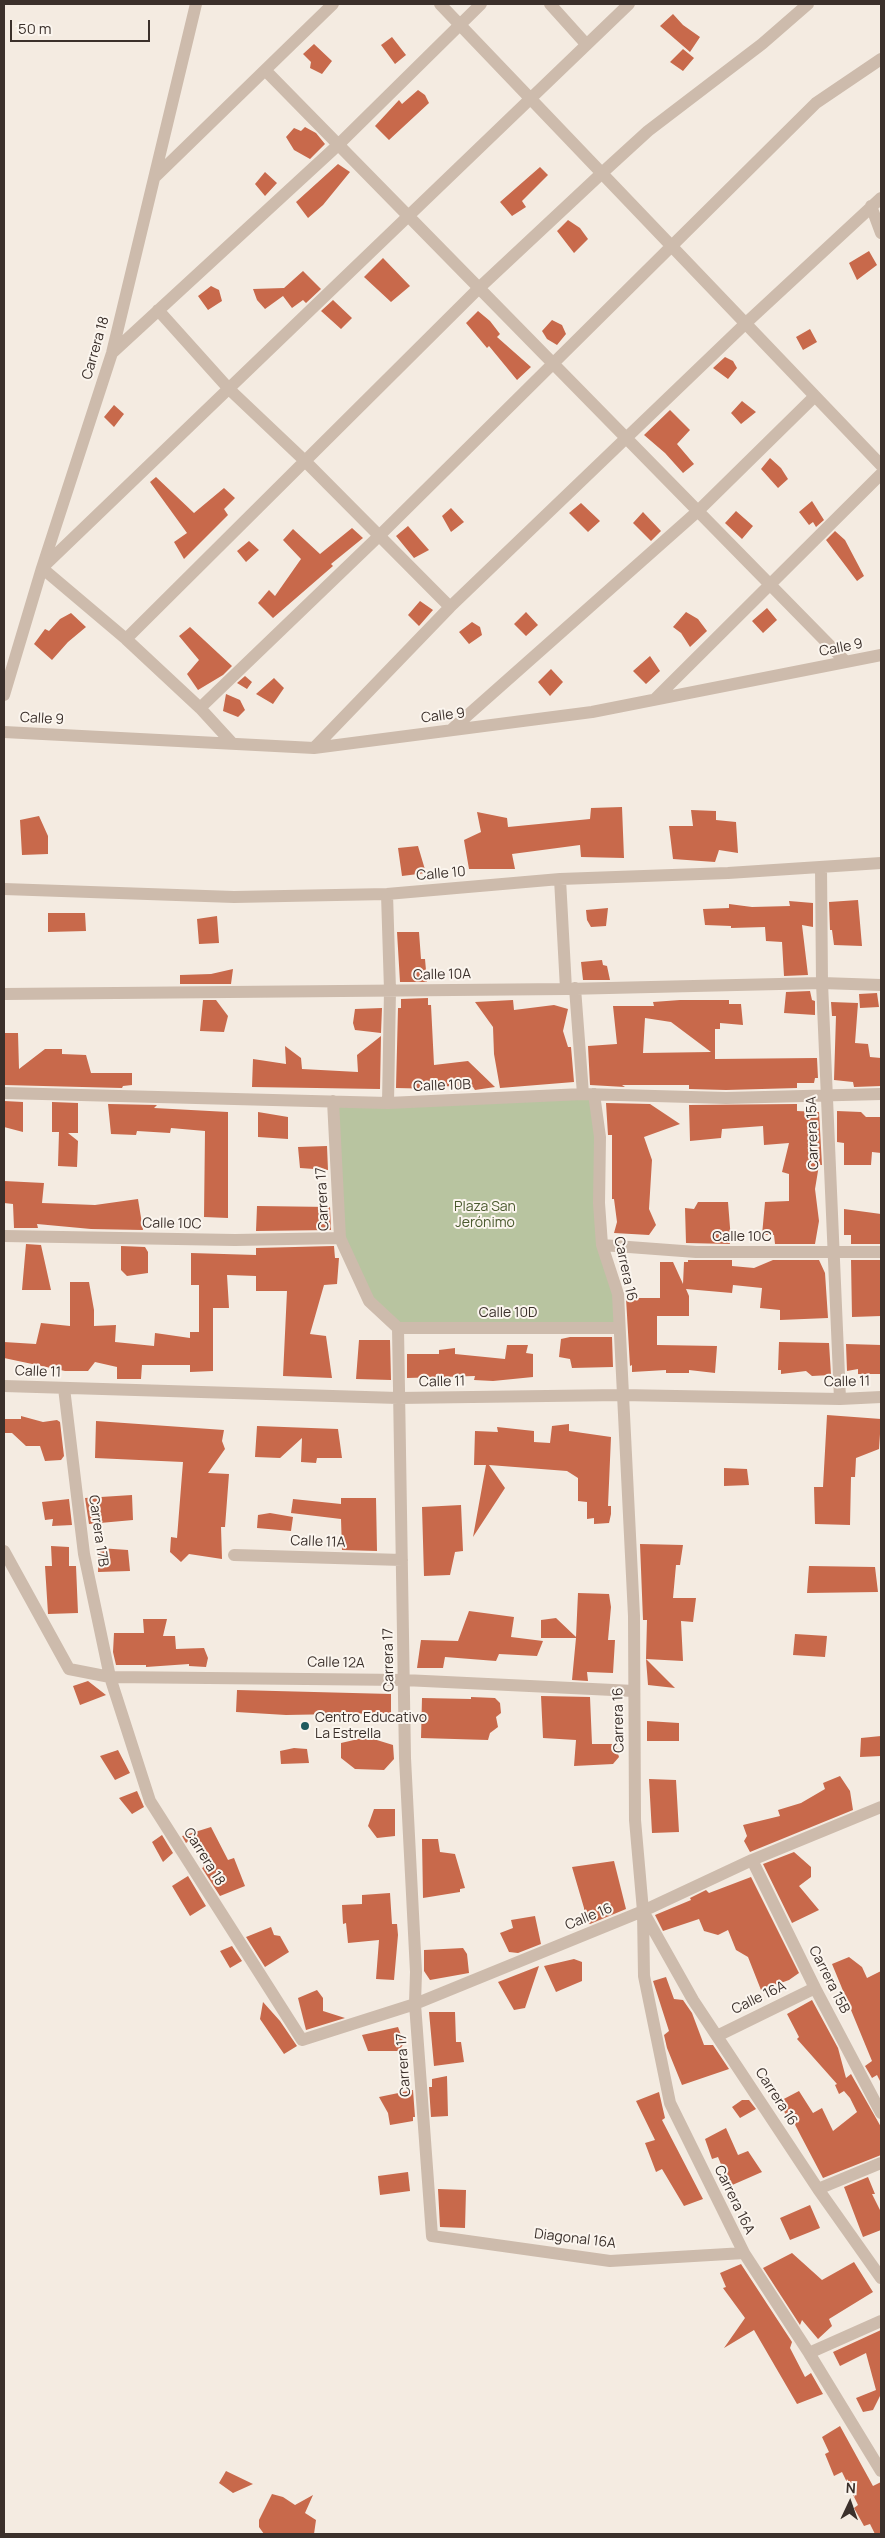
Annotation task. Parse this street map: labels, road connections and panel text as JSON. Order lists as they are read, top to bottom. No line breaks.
{"streets":{"street":["Carrera 18","Calle 9","Calle 10","Calle 10A","Calle 10B","Carrera 15A","Carrera 17","Calle 10C","Carrera 16","Calle 10D","Calle 11","Carrera 17B","Calle 11A","Calle 12A","Calle 16","Carrera 15B","Calle 16A","Carrera 16A","Diagonal 16A"]},"crossings":[["Carrera 18","Carrera 17B"],["Carrera 18","Calle 12A"],["Carrera 18","Calle 16"],["Calle 10","Carrera 15A"],["Calle 10","Carrera 16"],["Calle 10A","Carrera 15A"],["Calle 10A","Carrera 16"],["Calle 10B","Carrera 15A"],["Calle 10B","Carrera 17"],["Calle 10B","Carrera 16"],["Carrera 15A","Calle 10C"],["Carrera 15A","Calle 11"],["Carrera 17","Calle 10C"],["Carrera 17","Calle 10D"],["Carrera 17","Calle 11"],["Carrera 17","Calle 11A"],["Carrera 17","Calle 12A"],["Carrera 17","Calle 16"],["Carrera 17","Diagonal 16A"],["Calle 10C","Carrera 16"],["Carrera 16","Calle 10D"],["Carrera 16","Calle 11"],["Carrera 16","Calle 12A"],["Carrera 16","Calle 16"],["Carrera 16","Calle 16A"],["Carrera 16","Carrera 16A"],["Calle 11","Carrera 17B"],["Carrera 17B","Calle 12A"],["Calle 16","Carrera 15B"],["Calle 16","Carrera 16A"],["Carrera 15B","Calle 16A"],["Carrera 16A","Diagonal 16A"]],"parks":["Plaza San Jerónimo"],"places":["Centro Educativo La Estrella"],"scale_bar":"50 m","north":"top"}
